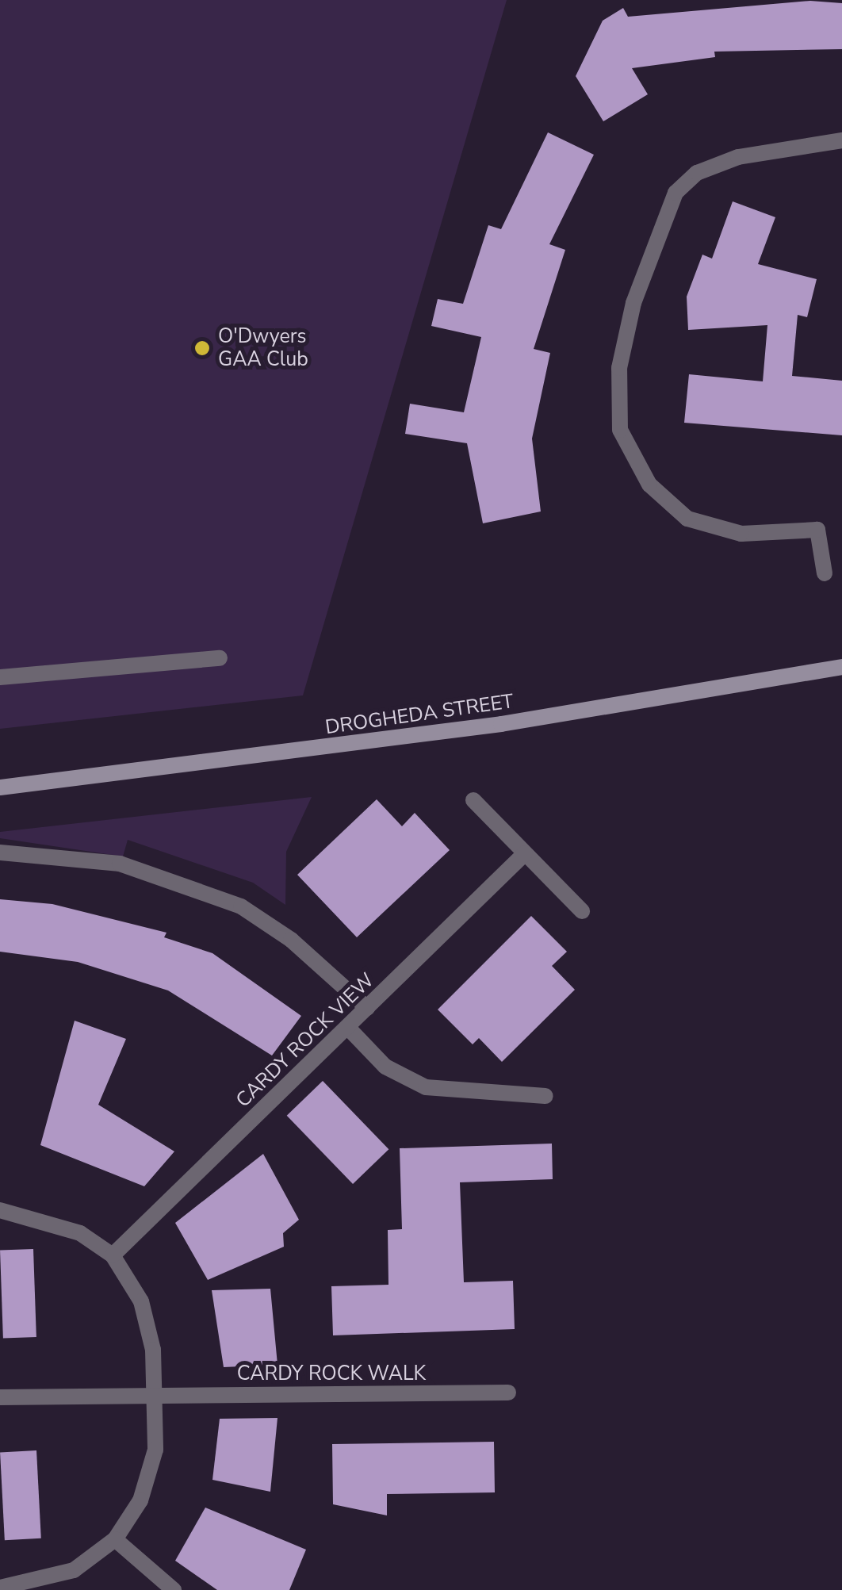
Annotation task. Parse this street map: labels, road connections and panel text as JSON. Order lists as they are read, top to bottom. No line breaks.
{"streets":{"main road":["DROGHEDA STREET"],"street":["CARDY ROCK VIEW","CARDY ROCK WALK"]},"places":["O'Dwyers GAA Club"]}
